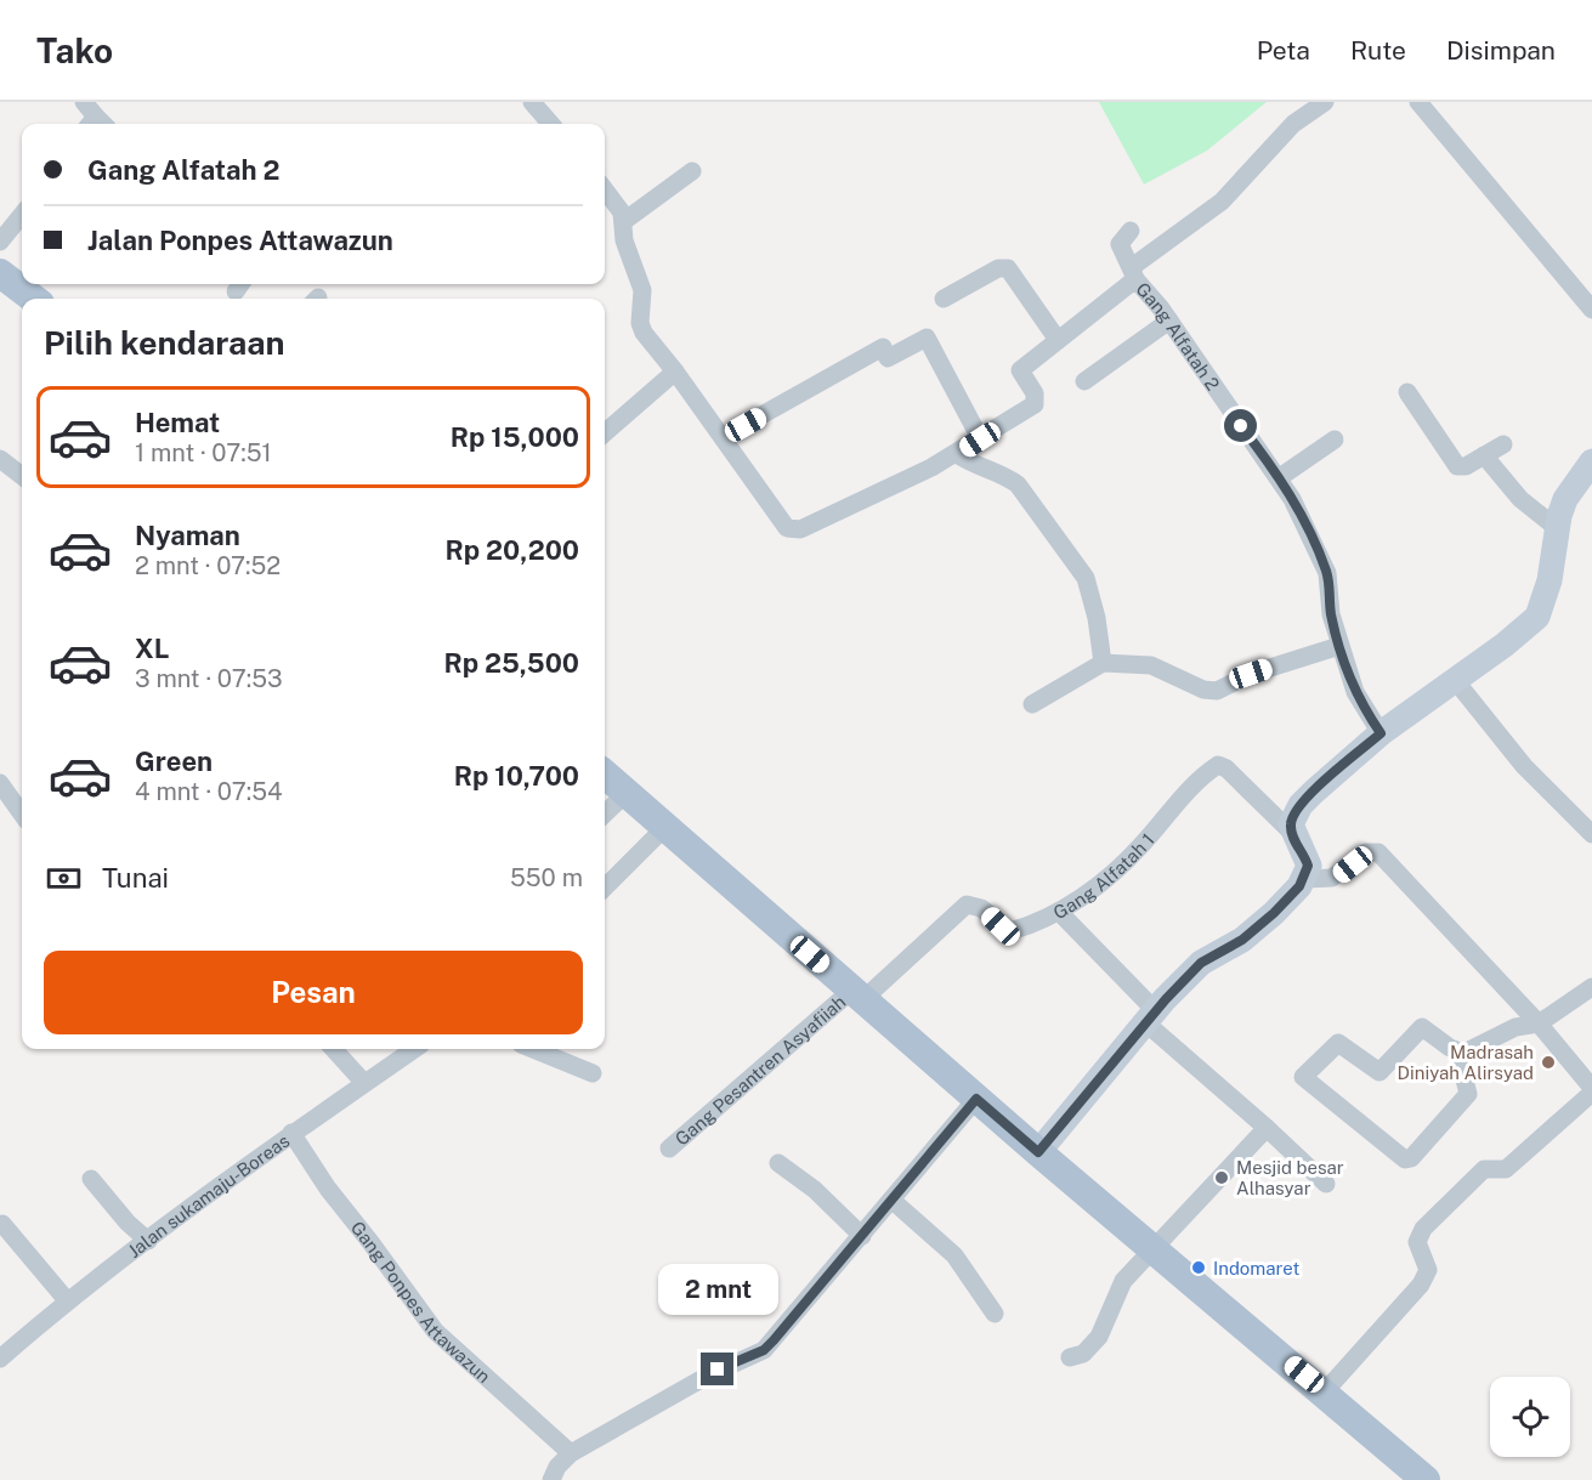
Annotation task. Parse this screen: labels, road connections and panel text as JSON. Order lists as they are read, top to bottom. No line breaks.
{"streets":{"street":["Gang Alfatah 2","Gang Alfatah 1","Gang Pesantren Asyafiiah","Jalan sukamaju-Boreas","Gang Ponpes Attawazun"]},"crossings":[["Gang Alfatah 1","Gang Pesantren Asyafiiah"],["Jalan sukamaju-Boreas","Gang Ponpes Attawazun"]],"places":["Madrasah Diniyah Alirsyad","Mesjid besar Alhasyar","Indomaret"],"page":{"header":"Tako","nav":["Peta","Rute","Disimpan"],"banner":["Gang Alfatah 2","Jalan Ponpes Attawazun"],"heading":"Pilih kendaraan","list":[{"name":"Hemat","note":"1 mnt · 07:51","value":"Rp 15,000"},{"name":"Nyaman","note":"2 mnt · 07:52","value":"Rp 20,200"},{"name":"XL","note":"3 mnt · 07:53","value":"Rp 25,500"},{"name":"Green","note":"4 mnt · 07:54","value":"Rp 10,700"}],"pay":["Tunai","550 m"],"buttons":"Pesan","bubble":"2 mnt"}}
